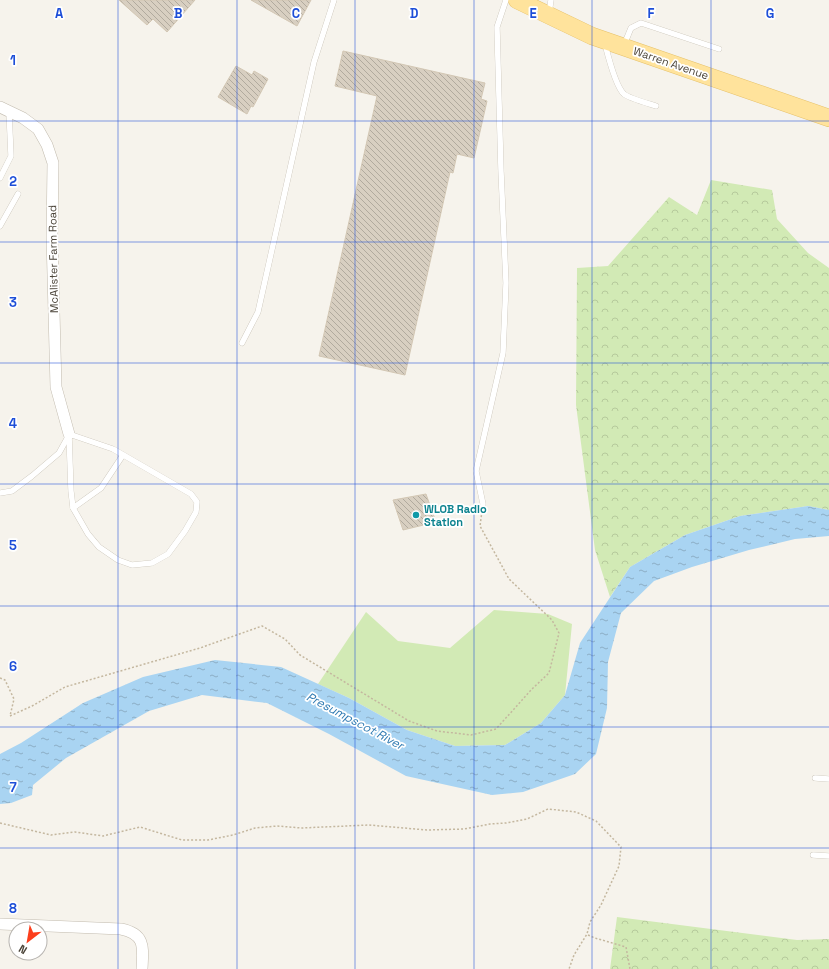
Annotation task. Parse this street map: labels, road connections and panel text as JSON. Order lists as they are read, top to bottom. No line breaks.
{"streets":{"main road":["Warren Avenue"],"street":["McAlister Farm Road"]},"water":["Presumpscot River"],"places":["WLOB Radio Station"],"north":"bottom left","grid":{"columns":["A","B","C","D","E","F","G"],"rows":["1","2","3","4","5","6","7","8"]}}
